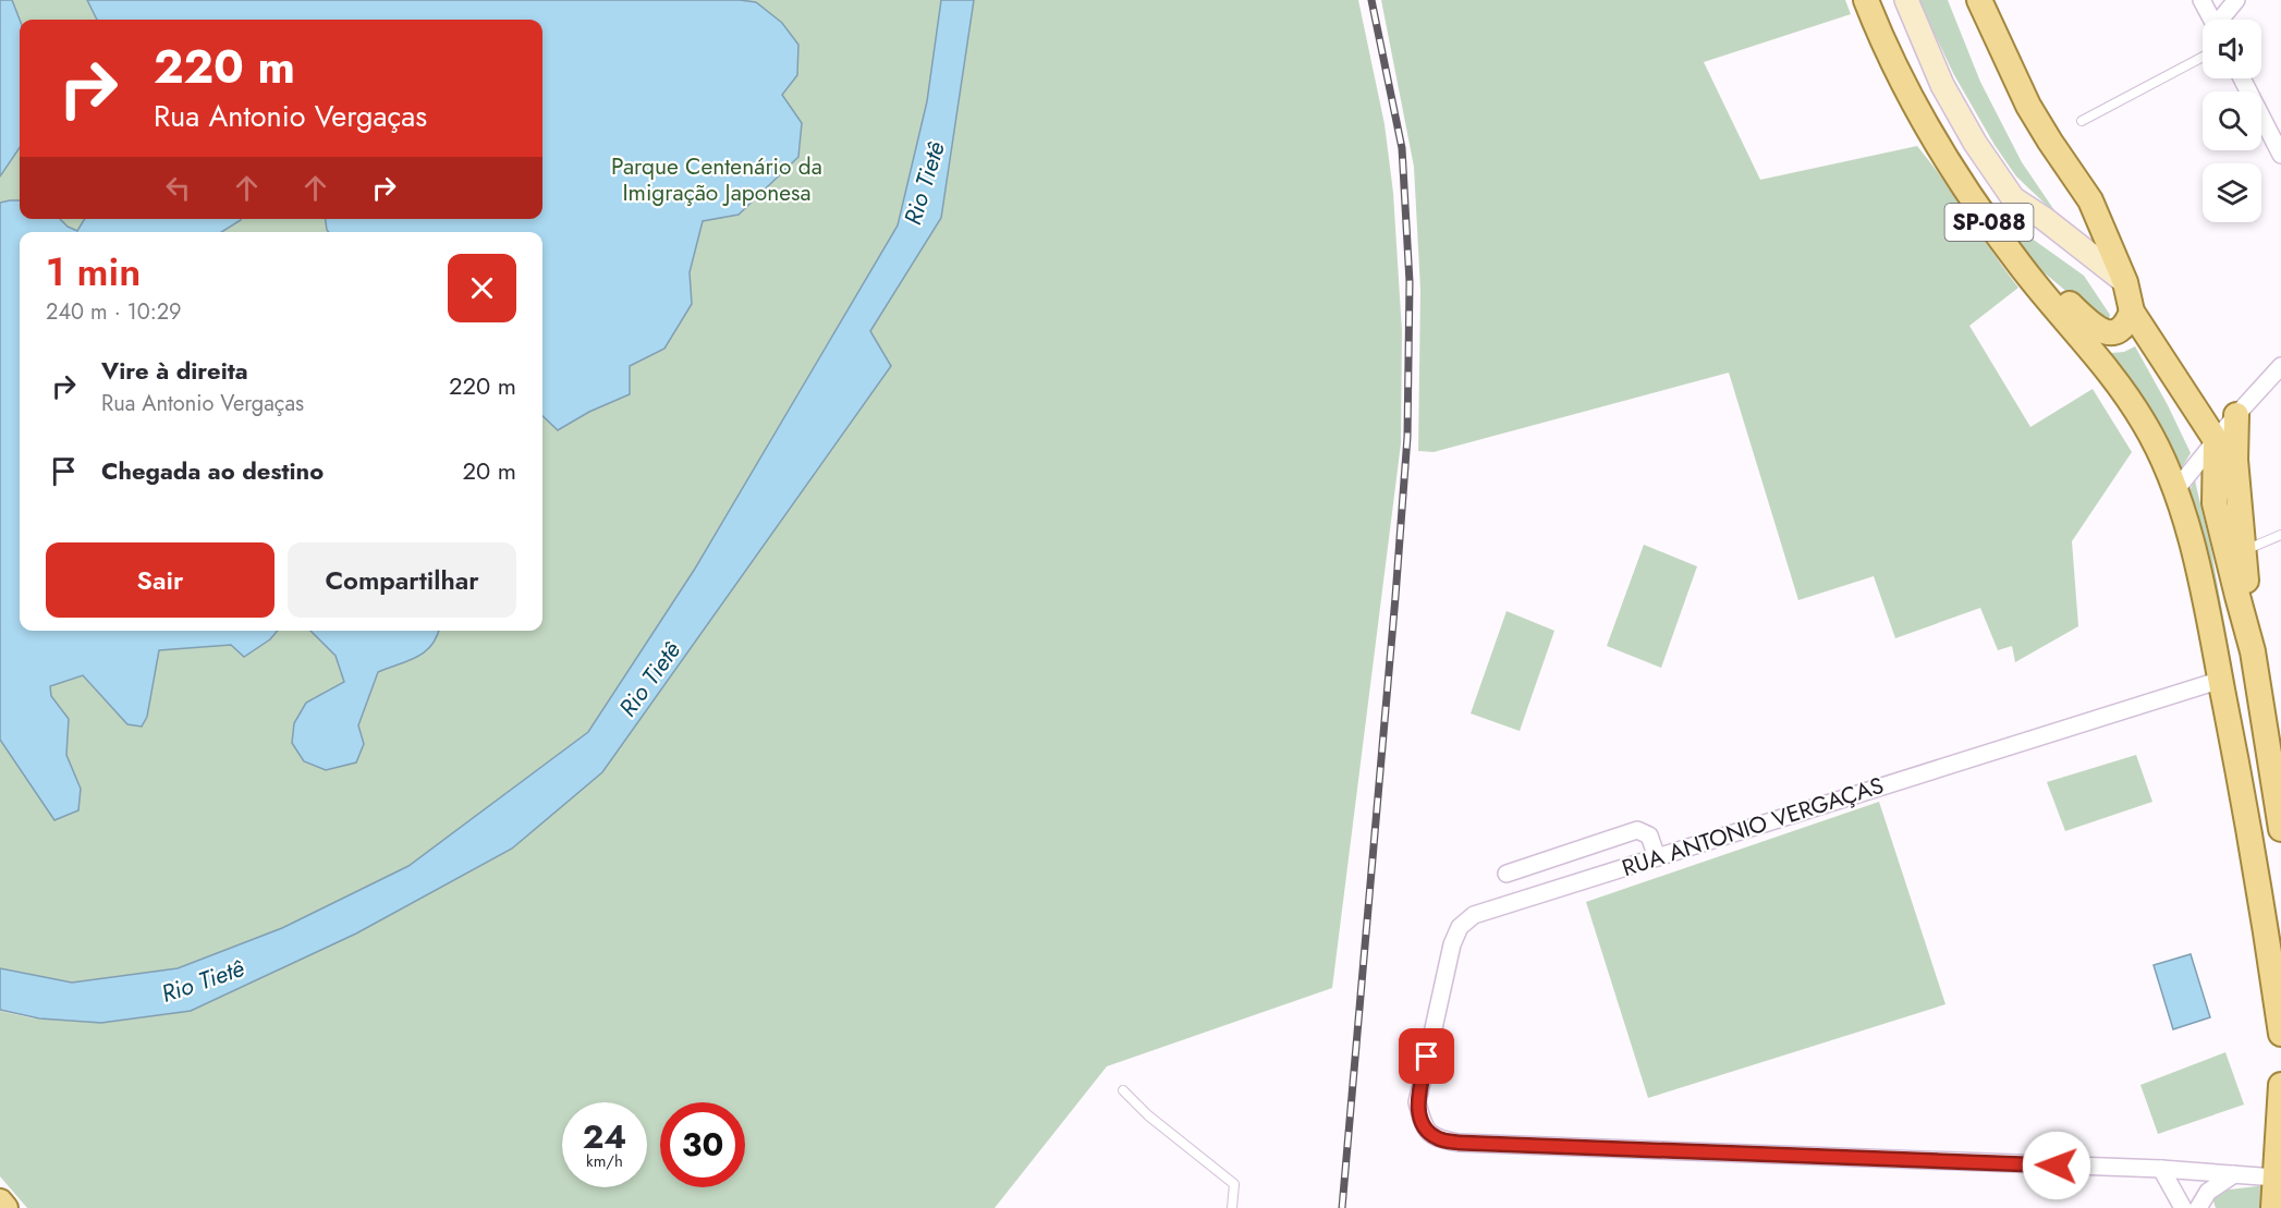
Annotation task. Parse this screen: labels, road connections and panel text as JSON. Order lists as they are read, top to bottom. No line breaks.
{"streets":{"main road":["SP-088"],"street":["RUA ANTONIO VERGAÇAS"]},"crossings":[["SP-088","RUA ANTONIO VERGAÇAS"]],"water":["Rio Tietê"],"parks":["Parque Centenário da Imigração Japonesa"],"page":{"turn":["220 m","Rua Antonio Vergaças"],"heading":["1 min","240 m · 10:29"],"list":[{"name":"Vire à direita","note":"Rua Antonio Vergaças","value":"220 m"},{"name":"Chegada ao destino","value":"20 m"}],"buttons":["Sair","Compartilhar"],"speed":"24 km/h","limit":"30"}}
